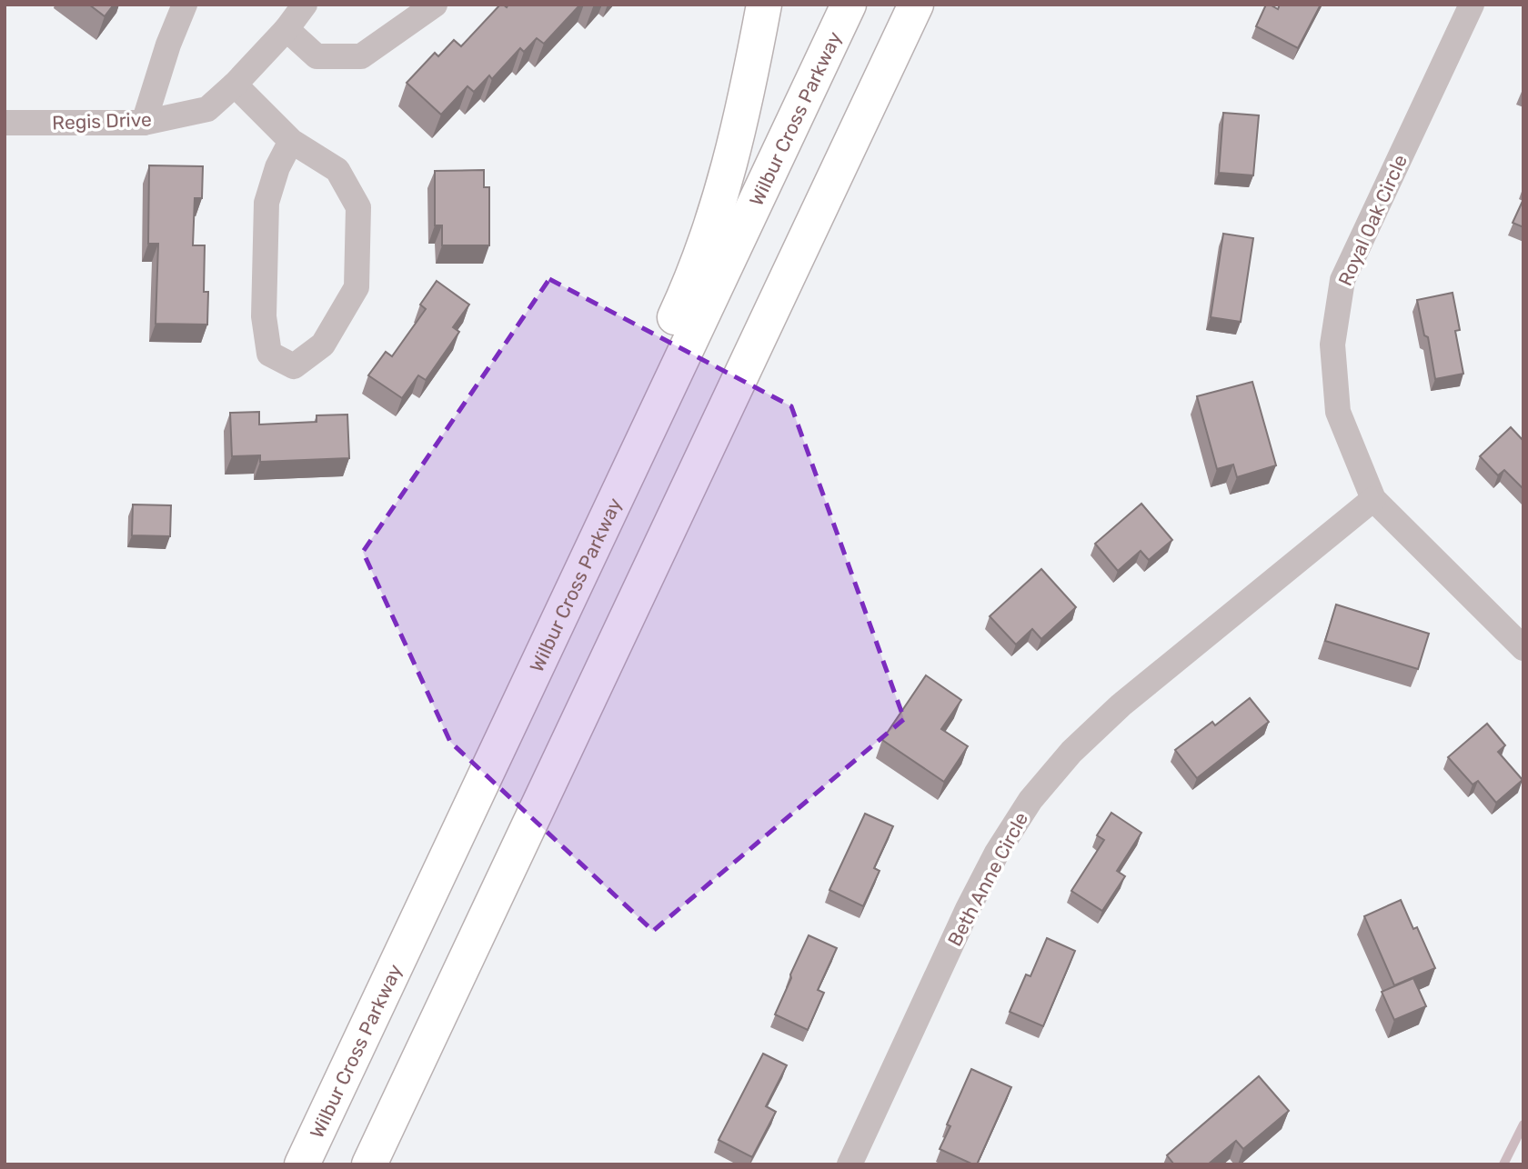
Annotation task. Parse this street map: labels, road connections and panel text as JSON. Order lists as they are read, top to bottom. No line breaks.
{"streets":{"highway":["Wilbur Cross Parkway"],"street":["Regis Drive","Royal Oak Circle","Beth Anne Circle"]},"crossings":[["Royal Oak Circle","Beth Anne Circle"]]}
